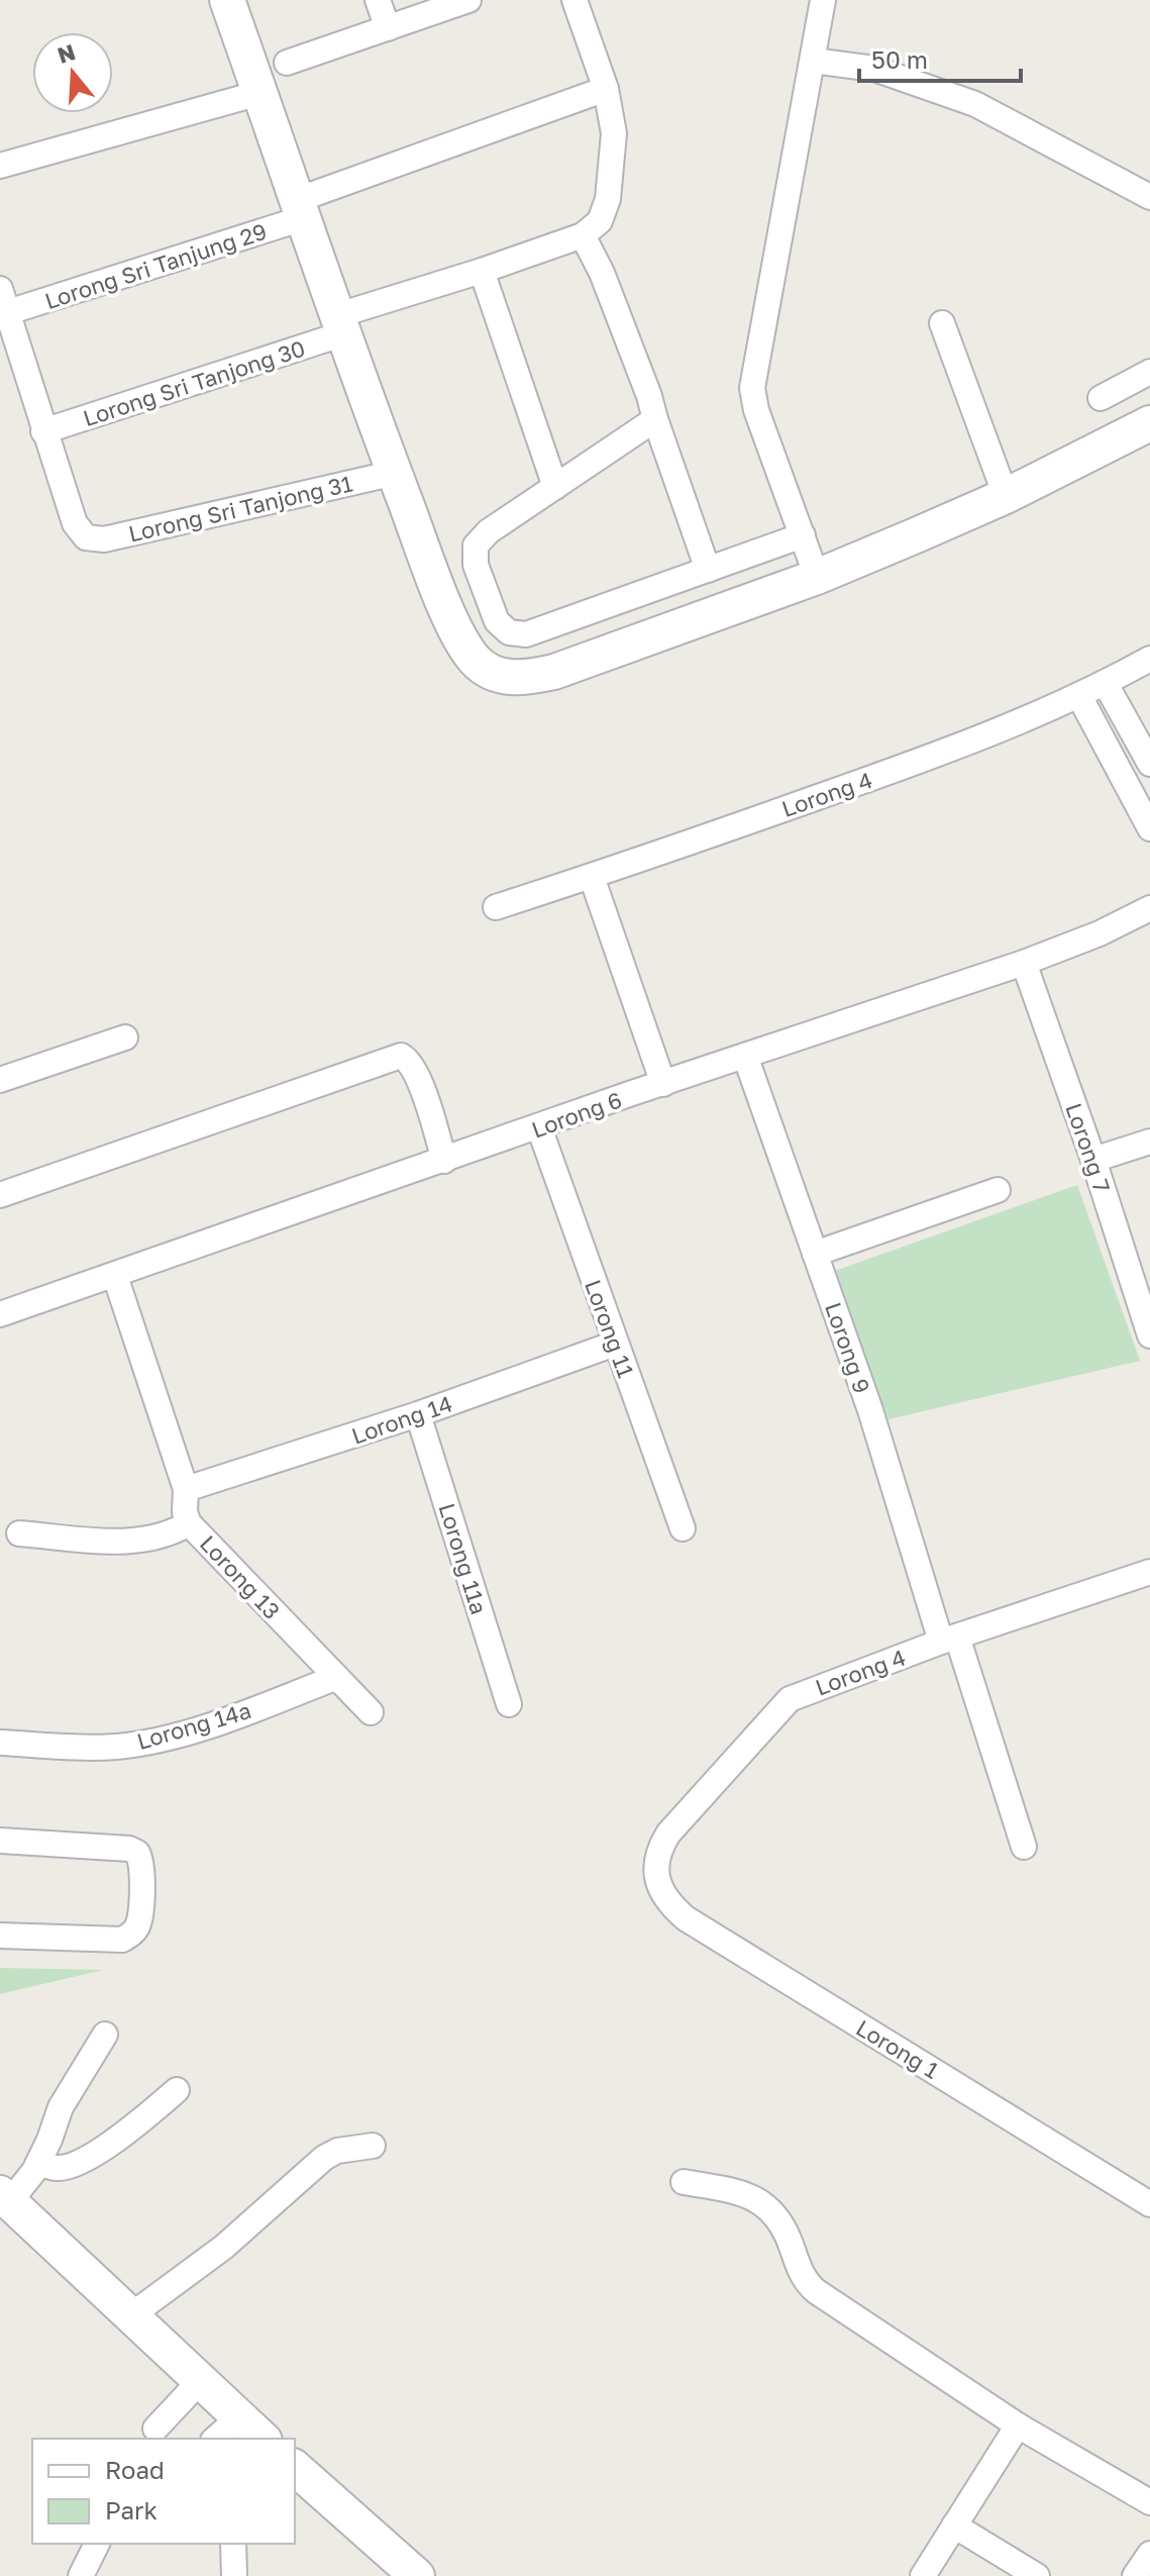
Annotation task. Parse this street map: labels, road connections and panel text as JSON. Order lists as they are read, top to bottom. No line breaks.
{"streets":{"street":["Lorong Sri Tanjung 29","Lorong Sri Tanjong 30","Lorong Sri Tanjong 31","Lorong 4","Lorong 6","Lorong 7","Lorong 11","Lorong 9","Lorong 14","Lorong 11a","Lorong 13","Lorong 14a","Lorong 1"]},"crossings":[["Lorong Sri Tanjong 30","Lorong Sri Tanjong 31"],["Lorong 4","Lorong 9"],["Lorong 4","Lorong 1"],["Lorong 6","Lorong 7"],["Lorong 6","Lorong 11"],["Lorong 6","Lorong 9"],["Lorong 6","Lorong 13"],["Lorong 11","Lorong 14"],["Lorong 14","Lorong 11a"],["Lorong 14","Lorong 13"],["Lorong 13","Lorong 14a"]],"legend":["Road","Park"],"scale_bar":"50 m","north":"top"}
